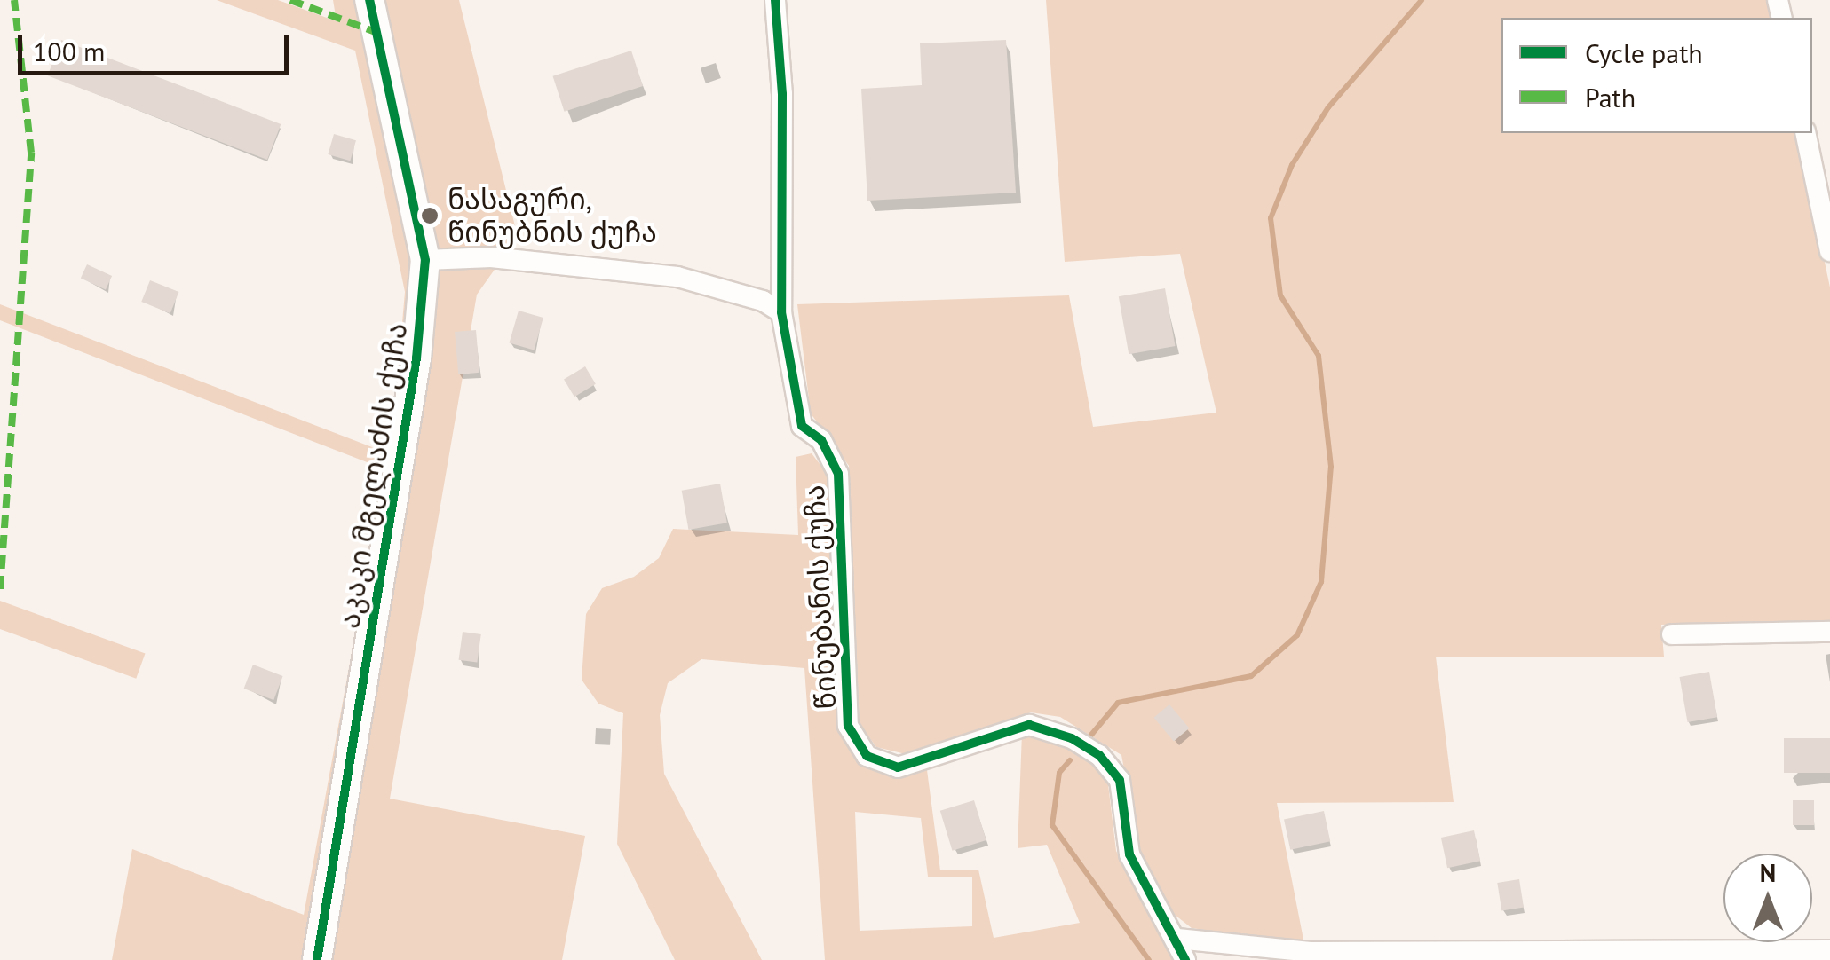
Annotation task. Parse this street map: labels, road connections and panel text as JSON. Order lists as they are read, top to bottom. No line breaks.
{"streets":{"street":["აკაკი მგელაძის ქუჩა","წინუბანის ქუჩა"]},"places":["ნასაგური, წინუბნის ქუჩა"],"legend":["Cycle path","Path"],"scale_bar":"100 m","north":"top"}
